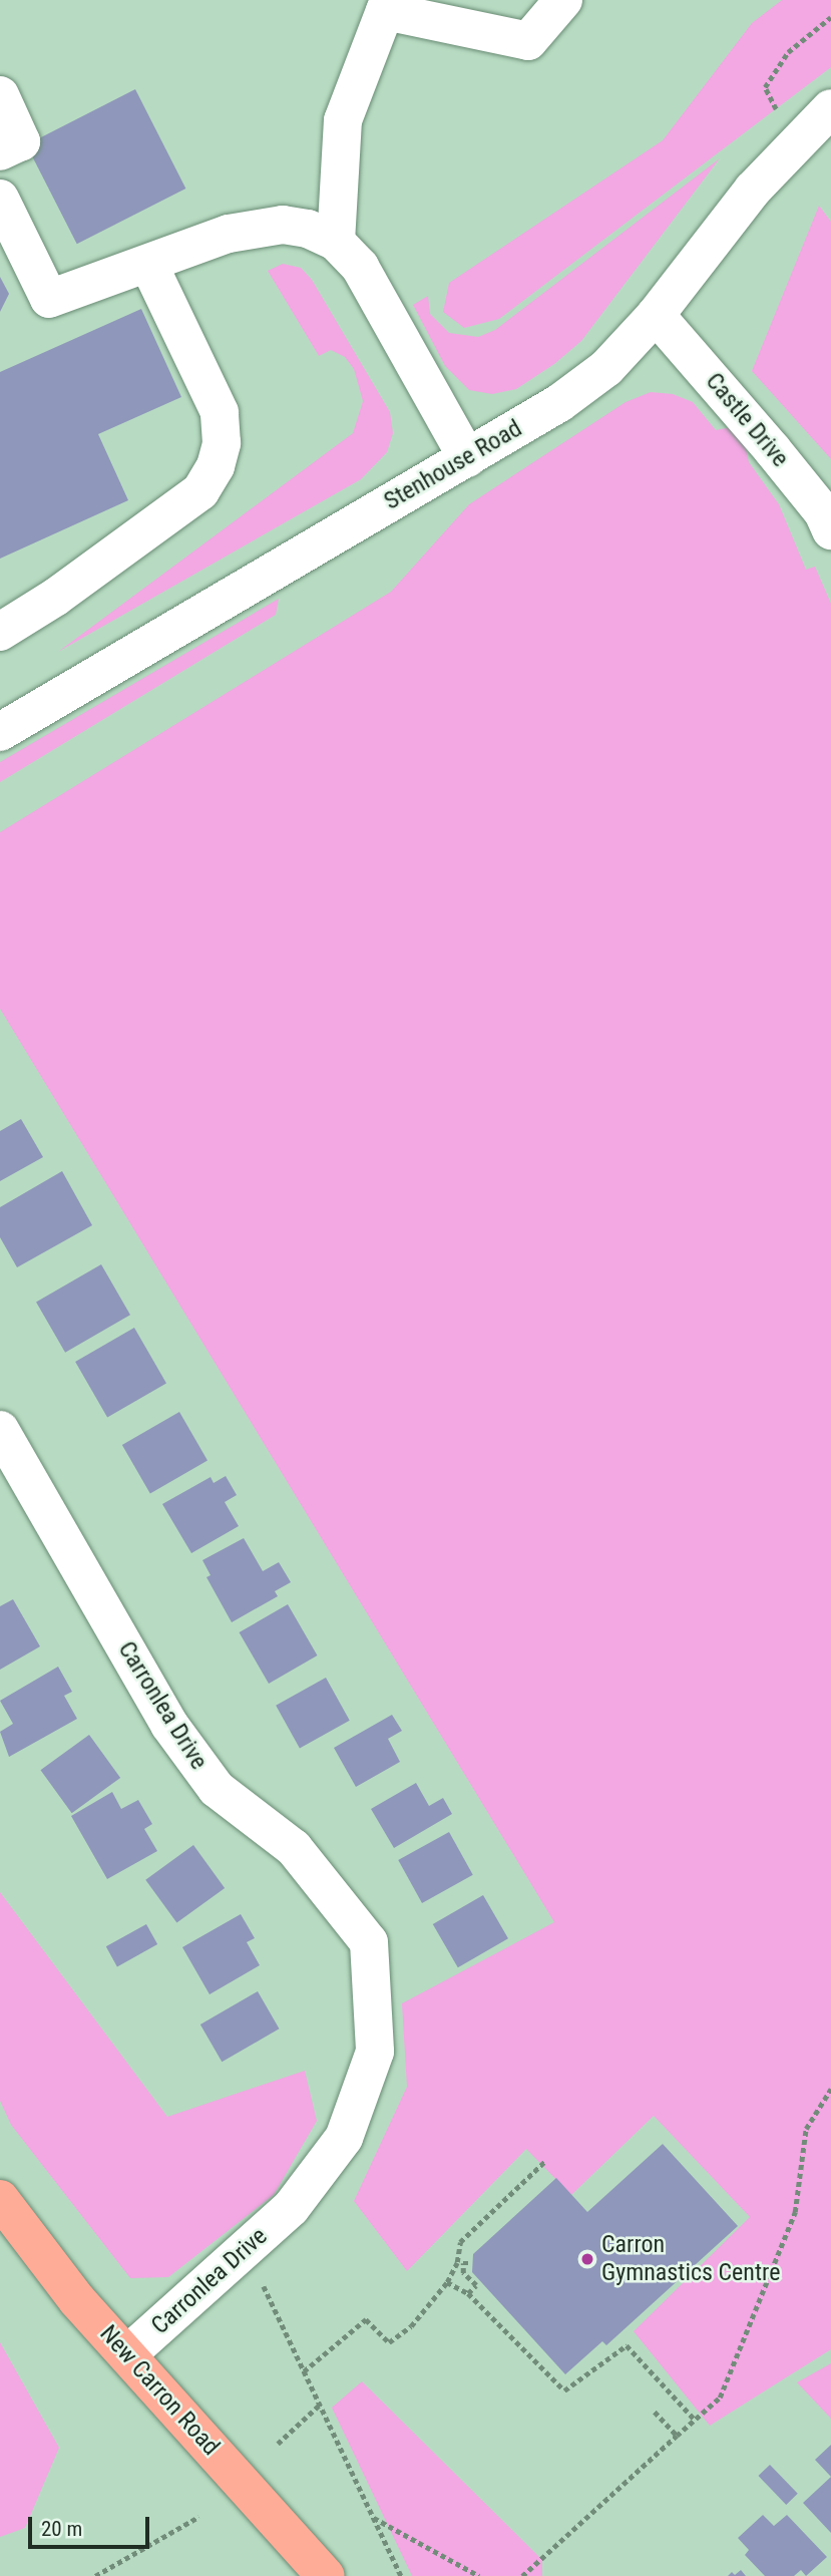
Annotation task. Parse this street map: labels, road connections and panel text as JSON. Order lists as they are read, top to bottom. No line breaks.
{"streets":{"main road":["New Carron Road"],"street":["Castle Drive","Stenhouse Road","Carronlea Drive"]},"crossings":[["Castle Drive","Stenhouse Road"],["Carronlea Drive","New Carron Road"]],"places":["Carron Gymnastics Centre"],"scale_bar":"20 m"}
